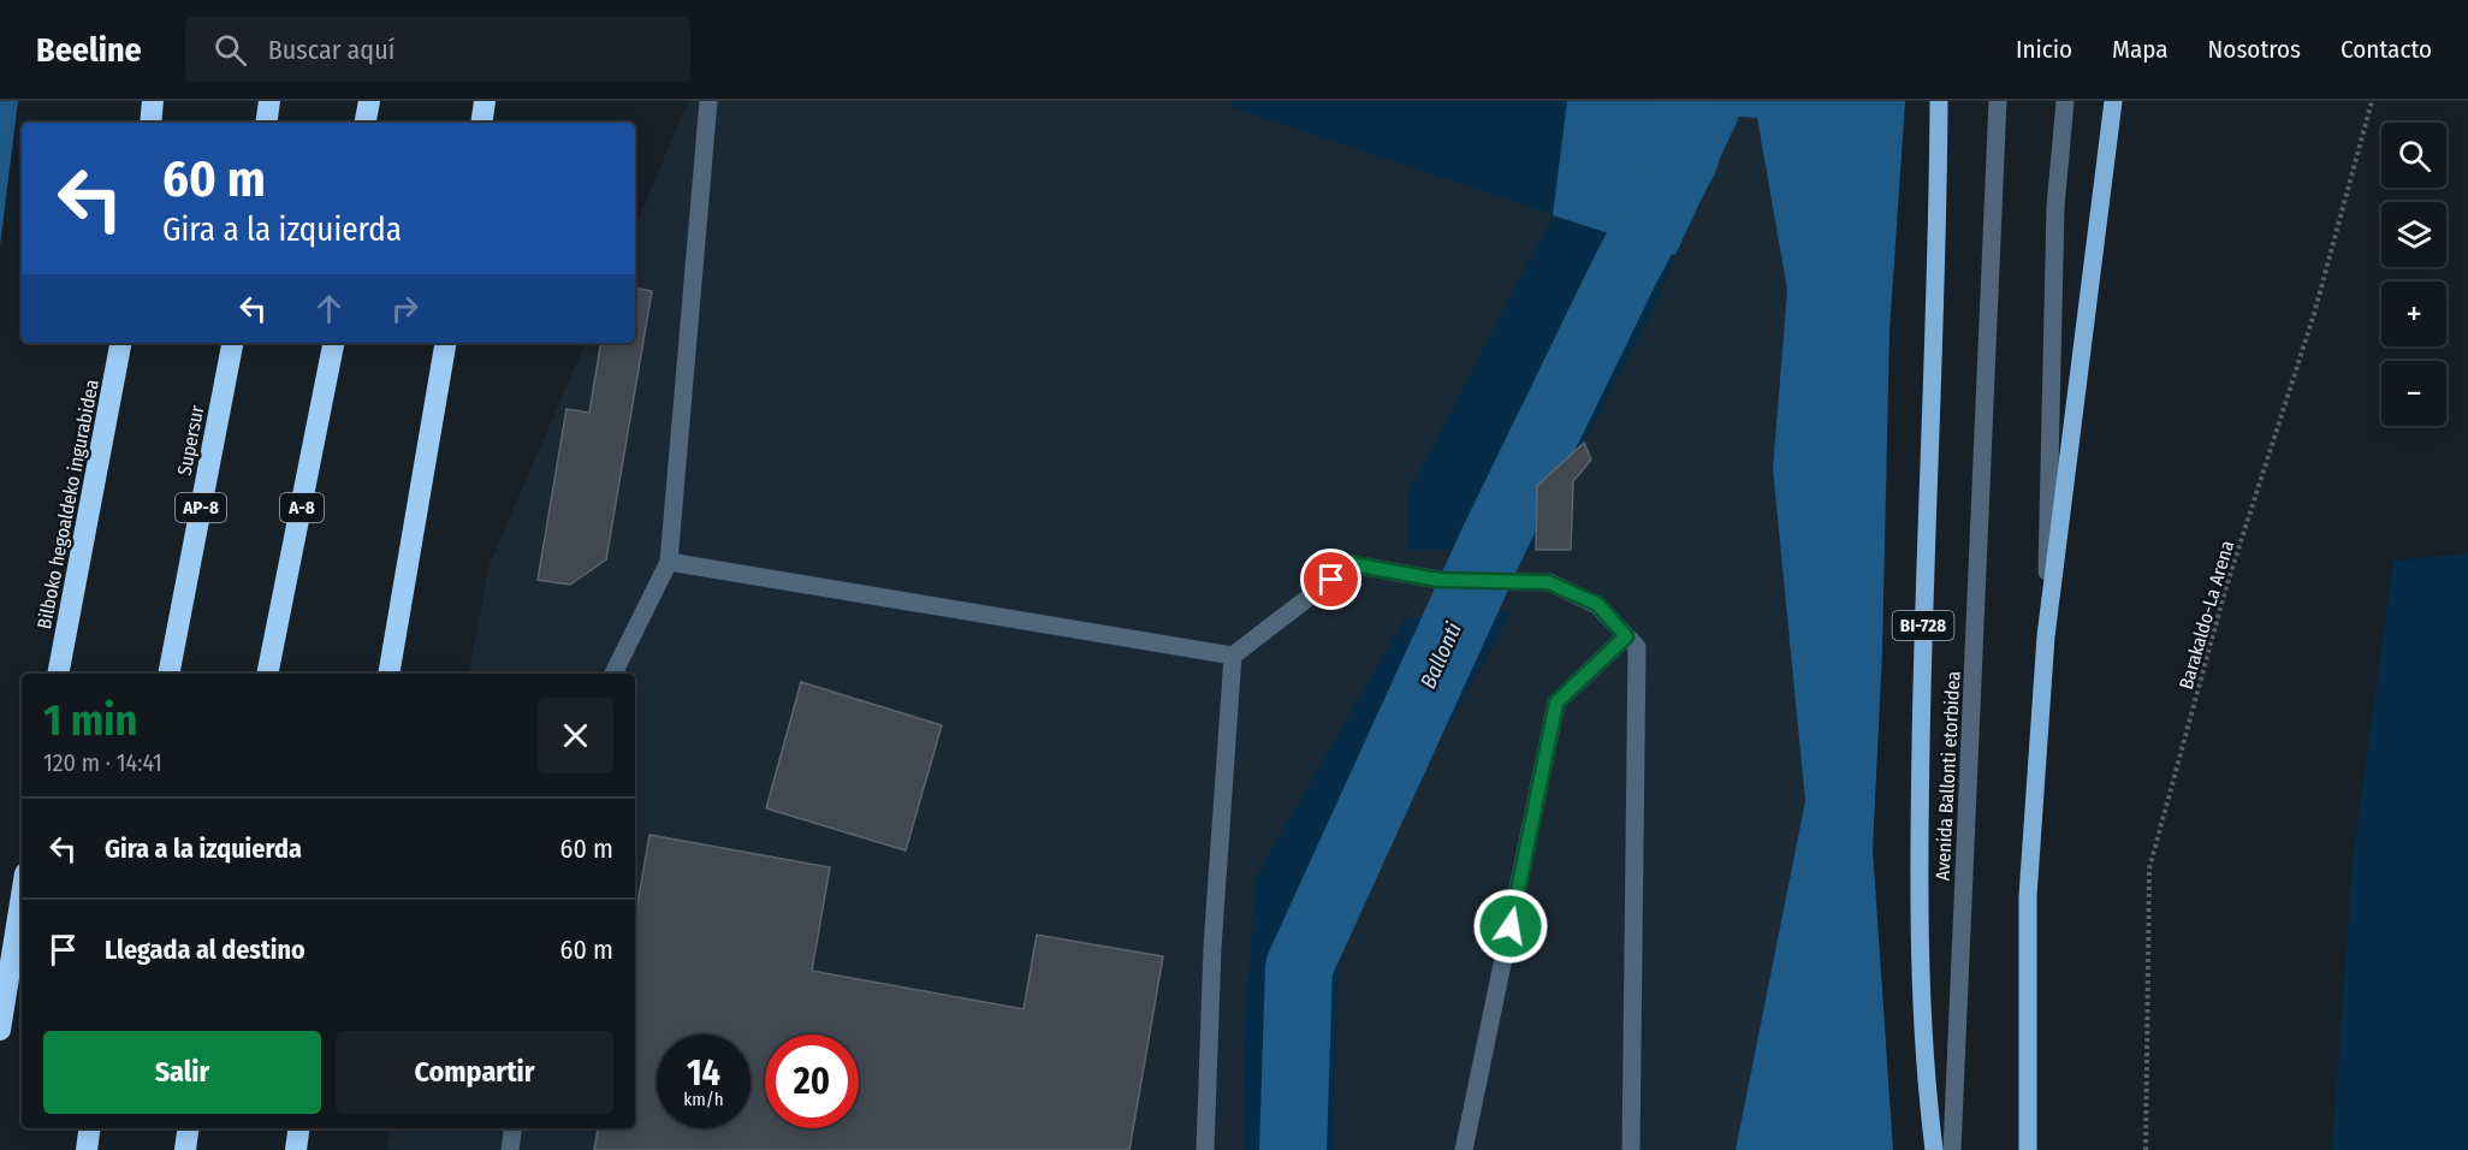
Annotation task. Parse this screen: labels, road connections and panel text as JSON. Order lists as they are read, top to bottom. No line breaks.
{"streets":{"highway":["Supersur","Bilboko hegoaldeko ingurabidea","AP-8","A-8"],"main road":["BI-728","Avenida Ballonti etorbidea"],"path":["Barakaldo-La Arena"]},"water":["Ballonti"],"page":{"header":"Beeline","search":"Buscar aquí","nav":["Inicio","Mapa","Nosotros","Contacto"],"map_buttons":["+","−"],"turn":["60 m","Gira a la izquierda"],"heading":["1 min","120 m · 14:41"],"list":[{"name":"Gira a la izquierda","value":"60 m"},{"name":"Llegada al destino","value":"60 m"}],"buttons":["Salir","Compartir"],"speed":"14 km/h","limit":"20"}}
